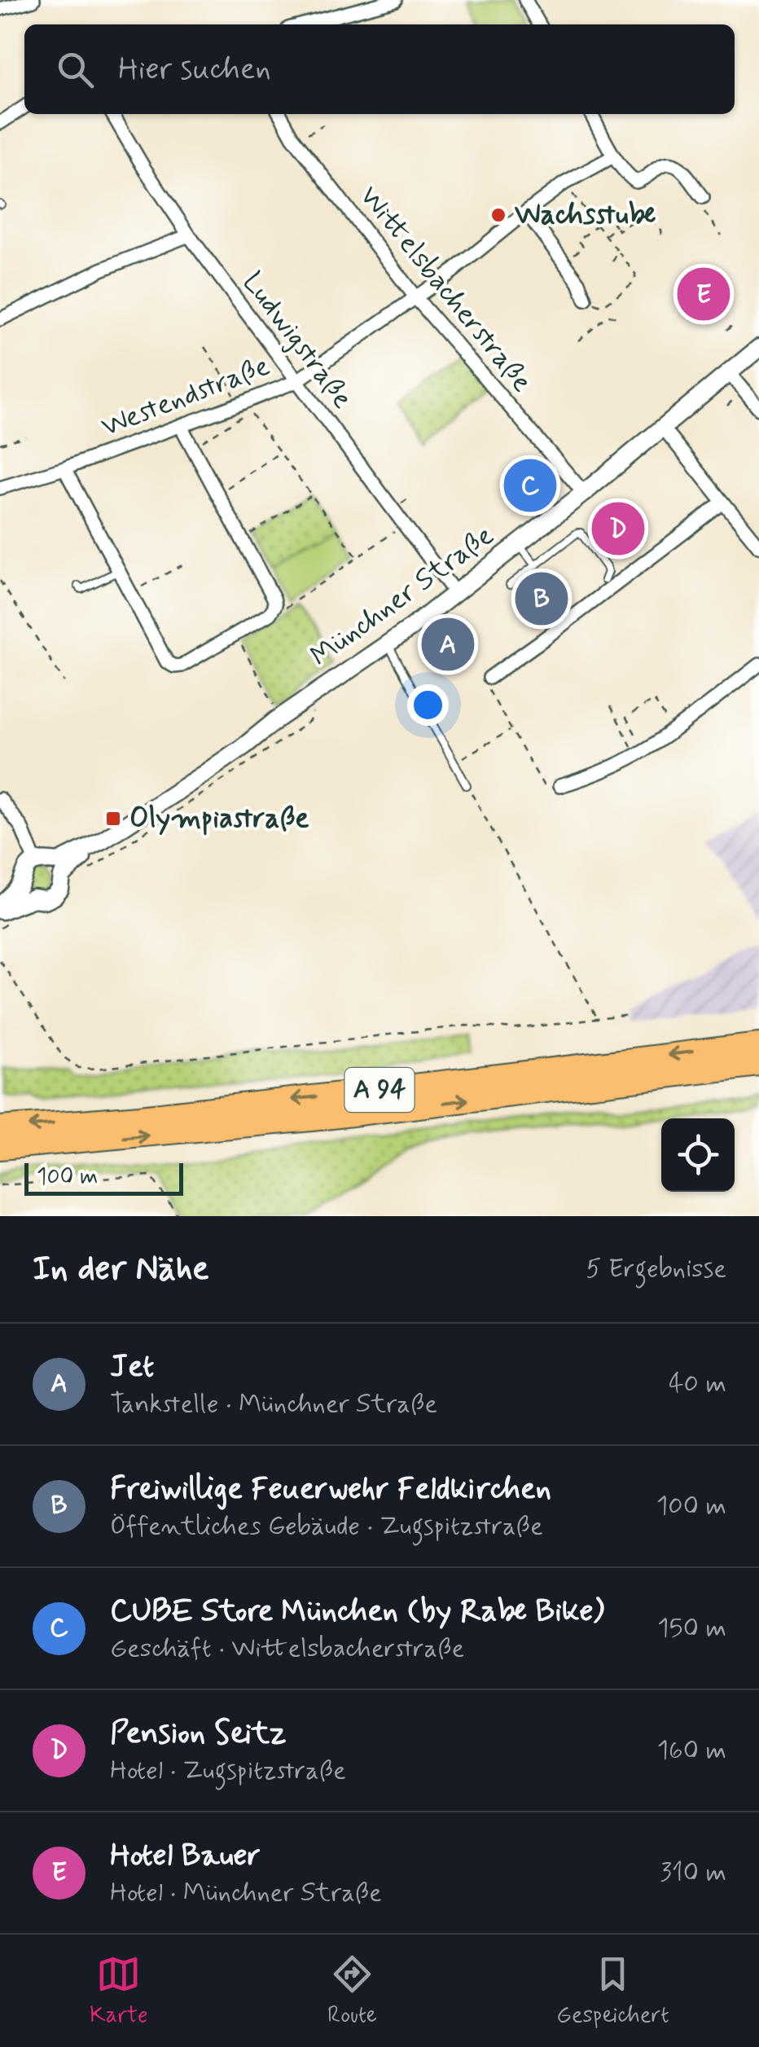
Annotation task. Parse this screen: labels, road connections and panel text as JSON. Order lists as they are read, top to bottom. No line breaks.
{"streets":{"highway":["A 94"],"street":["Wittelsbacherstraße","Ludwigstraße","Westendstraße","Münchner Straße"]},"crossings":[["Wittelsbacherstraße","Westendstraße"],["Wittelsbacherstraße","Münchner Straße"],["Ludwigstraße","Westendstraße"],["Ludwigstraße","Münchner Straße"]],"places":{"other":["Wachsstube"],"transit":["Olympiastraße"]},"scale_bar":"100 m","page":{"search":"Hier suchen","pins":["E","C","D","B","A"],"scale":"100 m","heading":["In der Nähe","5 Ergebnisse"],"list":[{"mark":"A","name":"Jet","note":"Tankstelle · Münchner Straße","value":"40 m"},{"mark":"B","name":"Freiwillige Feuerwehr Feldkirchen","note":"Öffentliches Gebäude · Zugspitzstraße","value":"100 m"},{"mark":"C","name":"CUBE Store München (by Rabe Bike)","note":"Geschäft · Wittelsbacherstraße","value":"150 m"},{"mark":"D","name":"Pension Seitz","note":"Hotel · Zugspitzstraße","value":"160 m"},{"mark":"E","name":"Hotel Bauer","note":"Hotel · Münchner Straße","value":"310 m"}],"nav":["Karte","Route","Gespeichert"]}}
